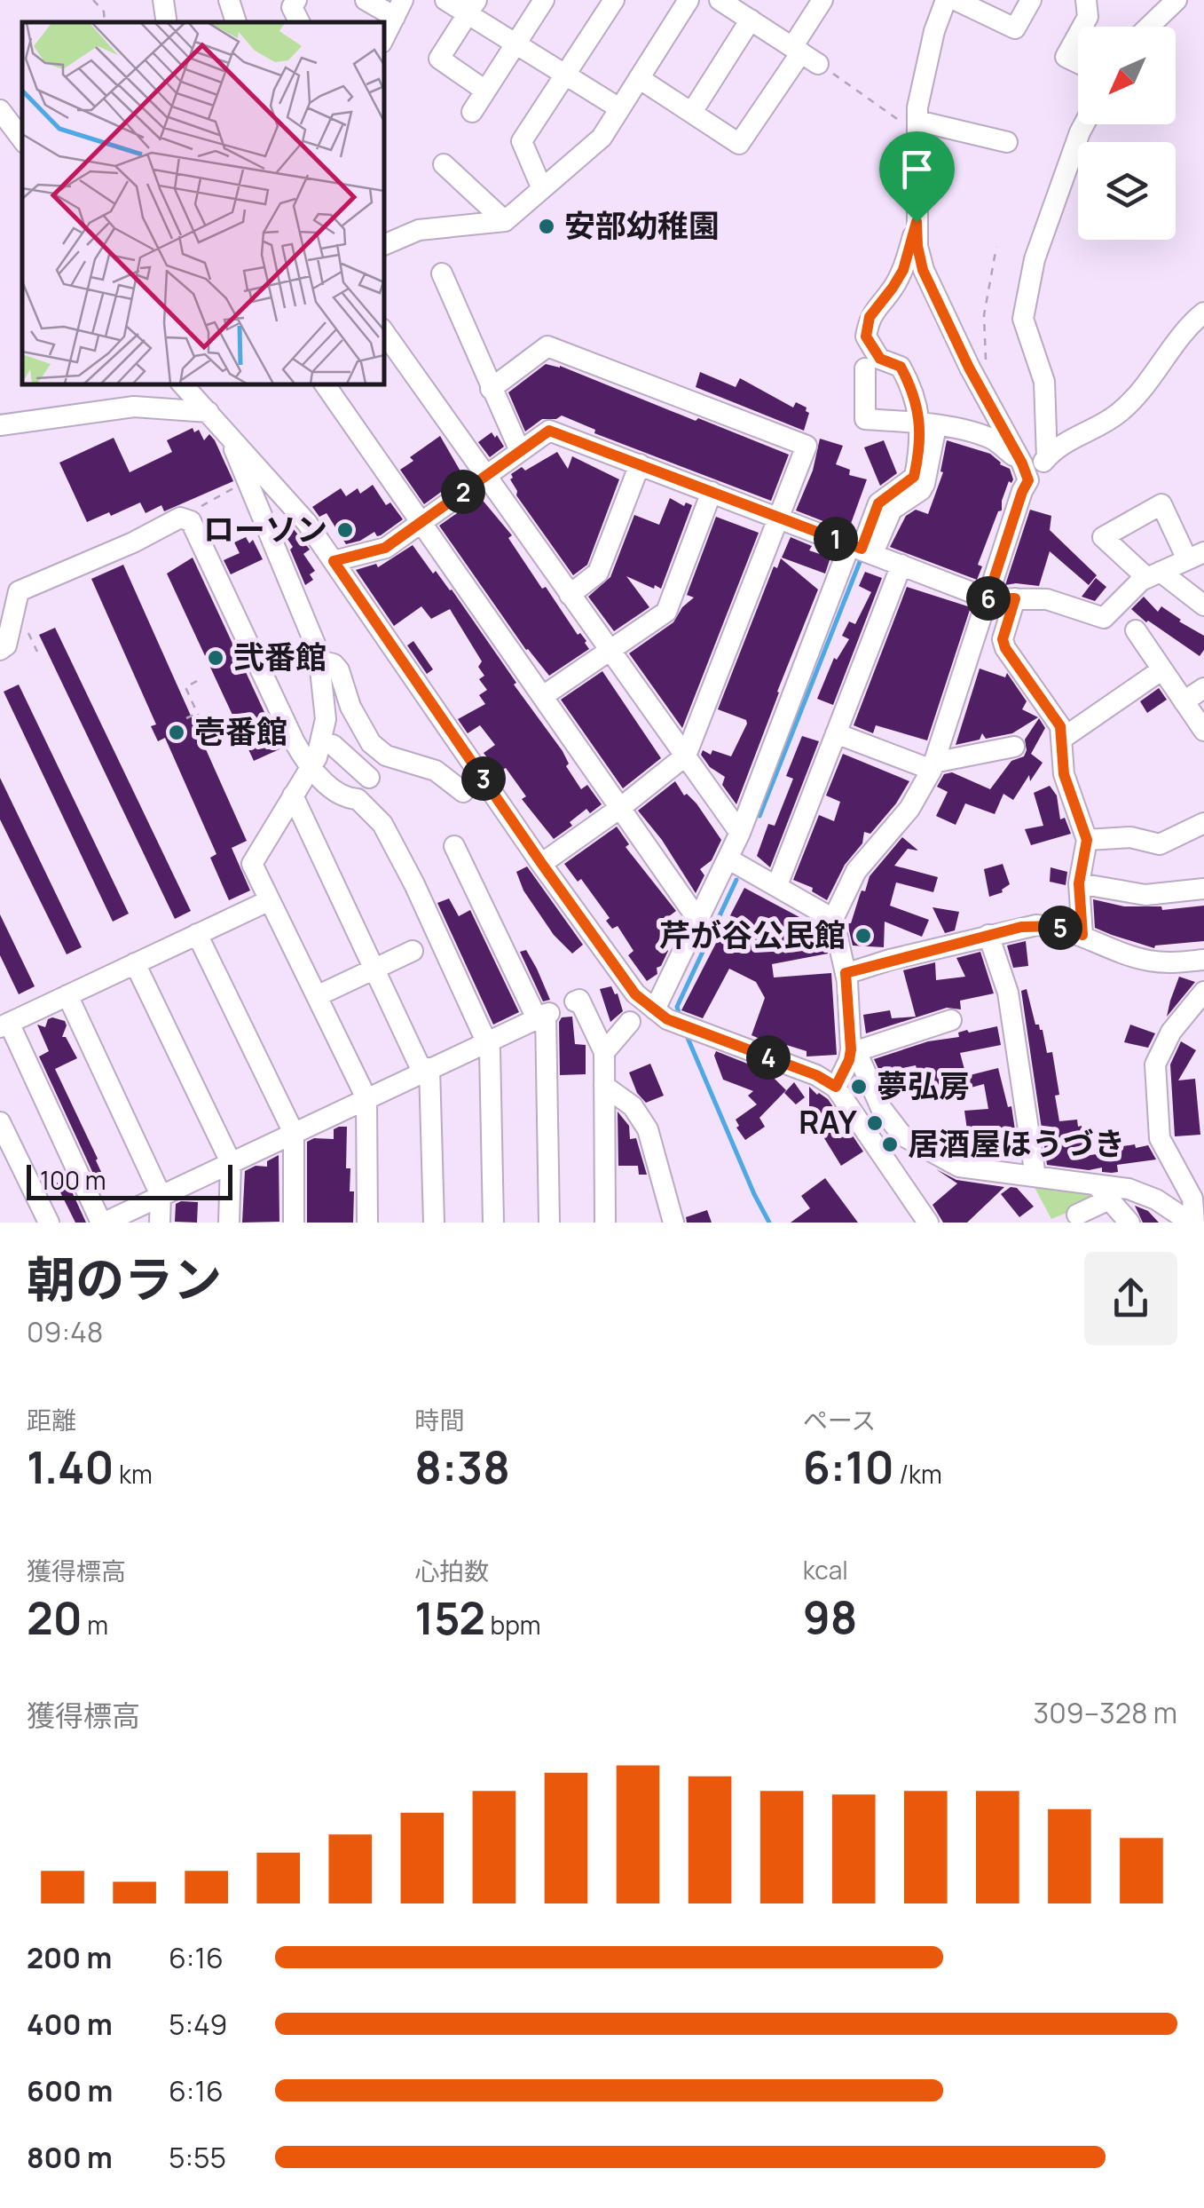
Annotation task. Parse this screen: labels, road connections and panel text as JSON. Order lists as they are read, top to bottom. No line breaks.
{"places":["安部幼稚園","ローソン","弐番館","壱番館","芹が谷公民館","夢弘房","RAY","居酒屋ほうづき"],"scale_bar":"100 m","north":"bottom left","page":{"pins":["2","1","6","3","5","4"],"scale":"100 m","heading":["朝のラン","09:48"],"stats":[["距離","1.40 km"],["時間","8:38"],["ペース","6:10 /km"],["獲得標高","20 m"],["心拍数","152 bpm"],["kcal","98"]],"chart":["獲得標高","309–328 m"],"list":[{"name":"200 m","note":"6:16"},{"name":"400 m","note":"5:49"},{"name":"600 m","note":"6:16"},{"name":"800 m","note":"5:55"}]}}
